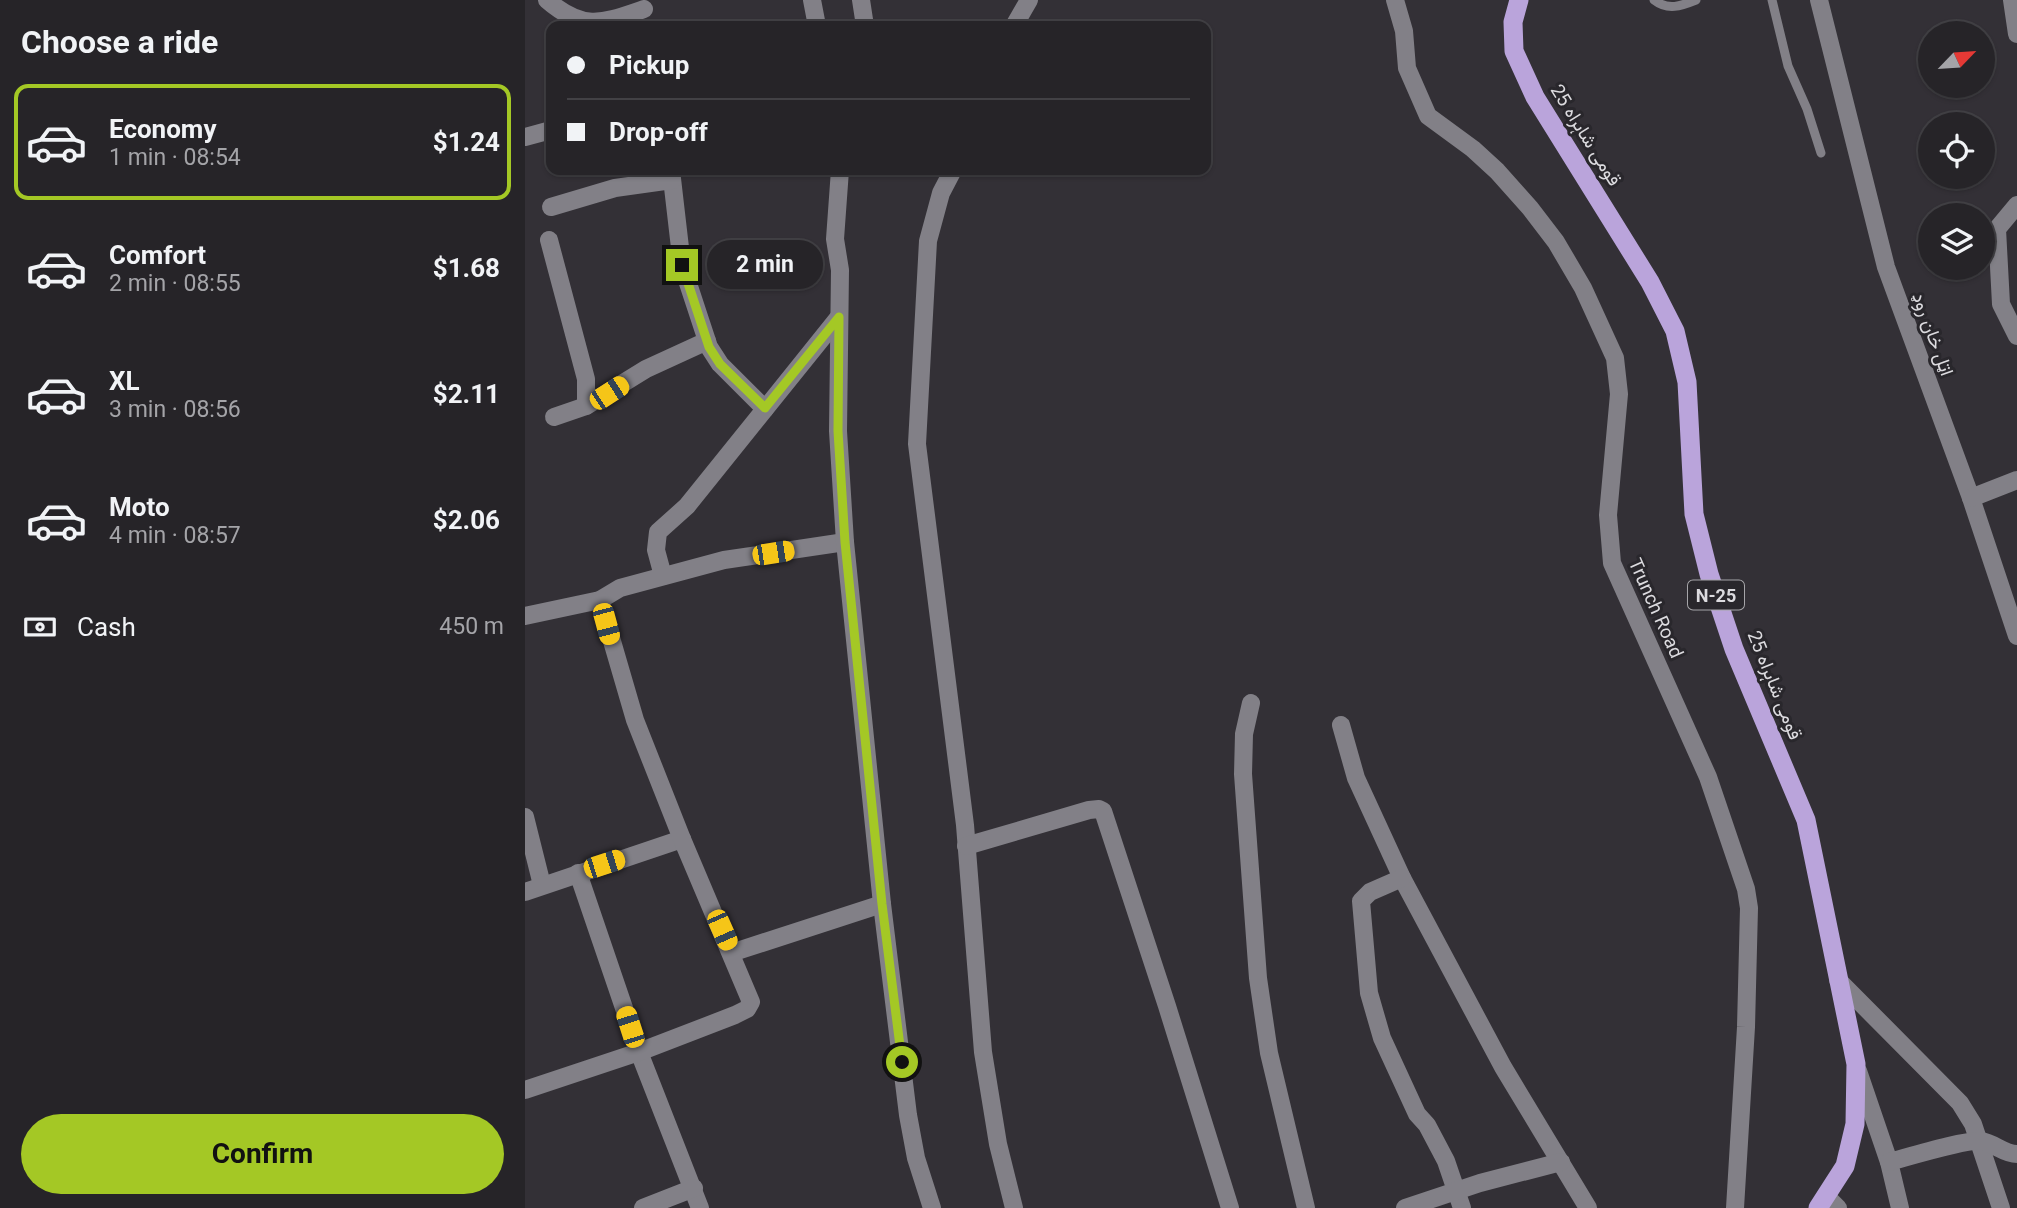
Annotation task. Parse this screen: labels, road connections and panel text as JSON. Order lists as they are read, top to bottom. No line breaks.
{"streets":{"highway":["قومی شاہراہ 25","N-25"],"street":["اټل خان روډ","Trunch Road"]},"north":"top right","page":{"heading":"Choose a ride","banner":["Pickup","Drop-off"],"list":[{"name":"Economy","note":"1 min · 08:54","value":"$1.24"},{"name":"Comfort","note":"2 min · 08:55","value":"$1.68"},{"name":"XL","note":"3 min · 08:56","value":"$2.11"},{"name":"Moto","note":"4 min · 08:57","value":"$2.06"}],"bubble":"2 min","pay":["Cash","450 m"],"buttons":"Confirm"}}
